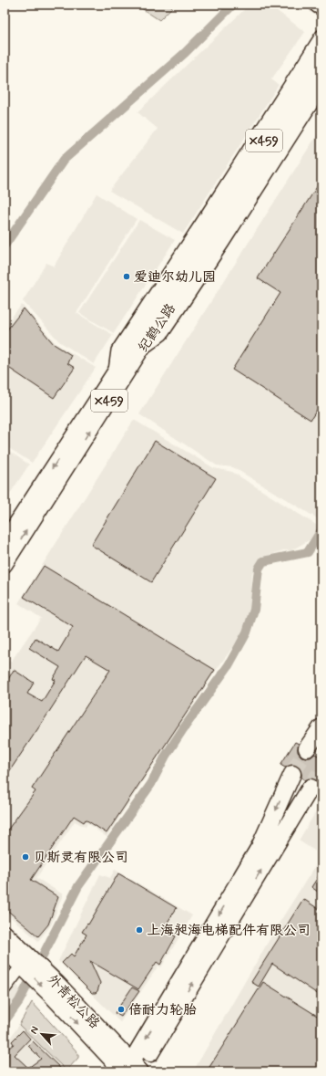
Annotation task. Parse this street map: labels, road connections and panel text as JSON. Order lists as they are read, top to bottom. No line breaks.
{"streets":{"main road":["X459","纪鹤公路","外青松公路"]},"places":["爱迪尔幼儿园","贝斯灵有限公司","上海昶海电梯配件有限公司","倍耐力轮胎"],"north":"top left"}
